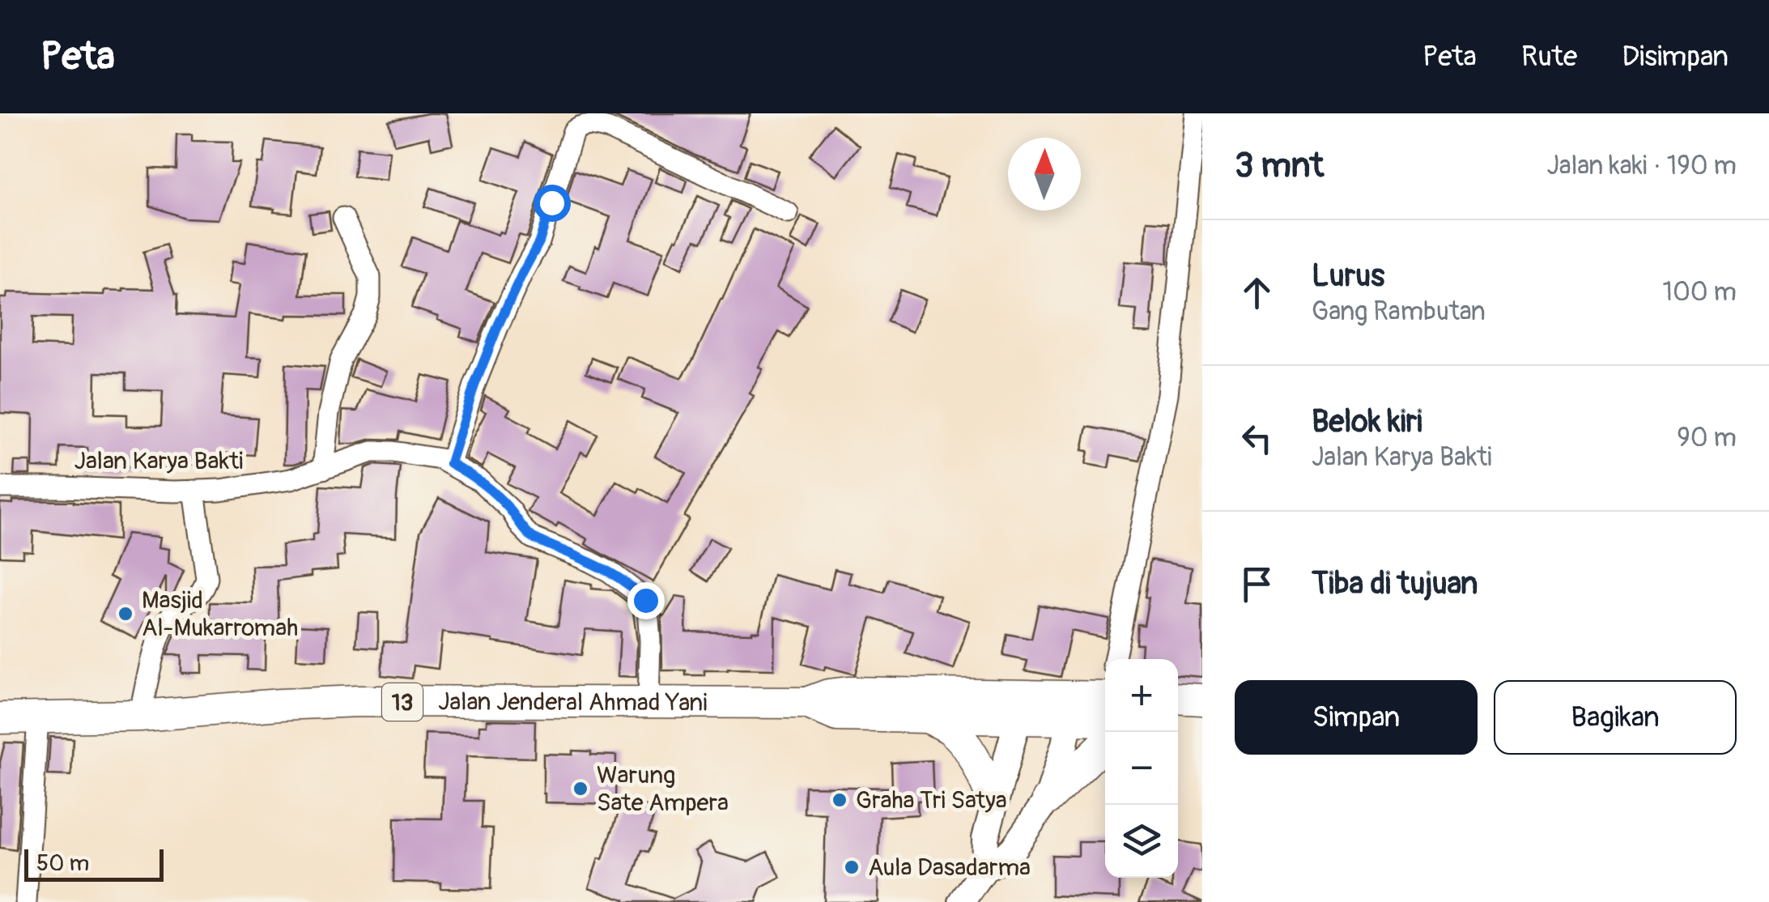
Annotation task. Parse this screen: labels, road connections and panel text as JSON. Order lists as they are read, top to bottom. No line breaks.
{"streets":{"highway":["13","Jalan Jenderal Ahmad Yani"],"street":["Jalan Karya Bakti"]},"crossings":[["Jalan Karya Bakti","Jalan Jenderal Ahmad Yani"]],"places":["Masjid Al-Mukarromah","Warung Sate Ampera","Graha Tri Satya","Aula Dasadarma"],"scale_bar":"50 m","north":"top","page":{"header":"Peta","nav":["Peta","Rute","Disimpan"],"heading":["3 mnt","Jalan kaki · 190 m"],"list":[["Lurus","Gang Rambutan","100 m"],["Belok kiri","Jalan Karya Bakti","90 m"],"Tiba di tujuan"],"buttons":["Simpan","Bagikan"],"map_buttons":["+","−"],"scale":"50 m"}}
